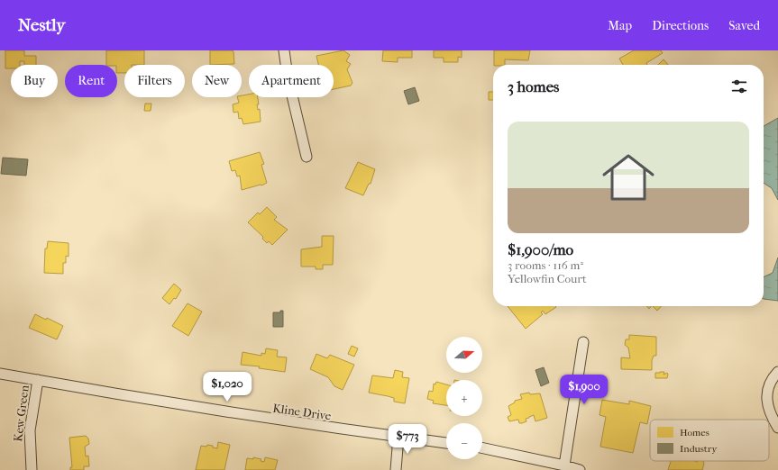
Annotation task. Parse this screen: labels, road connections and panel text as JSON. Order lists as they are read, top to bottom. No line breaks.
{"streets":{"street":["Kline Drive","Kew Green"]},"crossings":[["Kline Drive","Kew Green"]],"legend":["Homes","Industry"],"north":"right","page":{"header":"Nestly","nav":["Map","Directions","Saved"],"chip":["Buy","Rent","Filters","New","Apartment"],"heading":"3 homes","list":[{"name":"$1,900/mo","note":"3 rooms · 116 m² · Yellowfin Court"}],"map_buttons":["+","−"],"price":["$1,020","$1,900","$773"]}}
